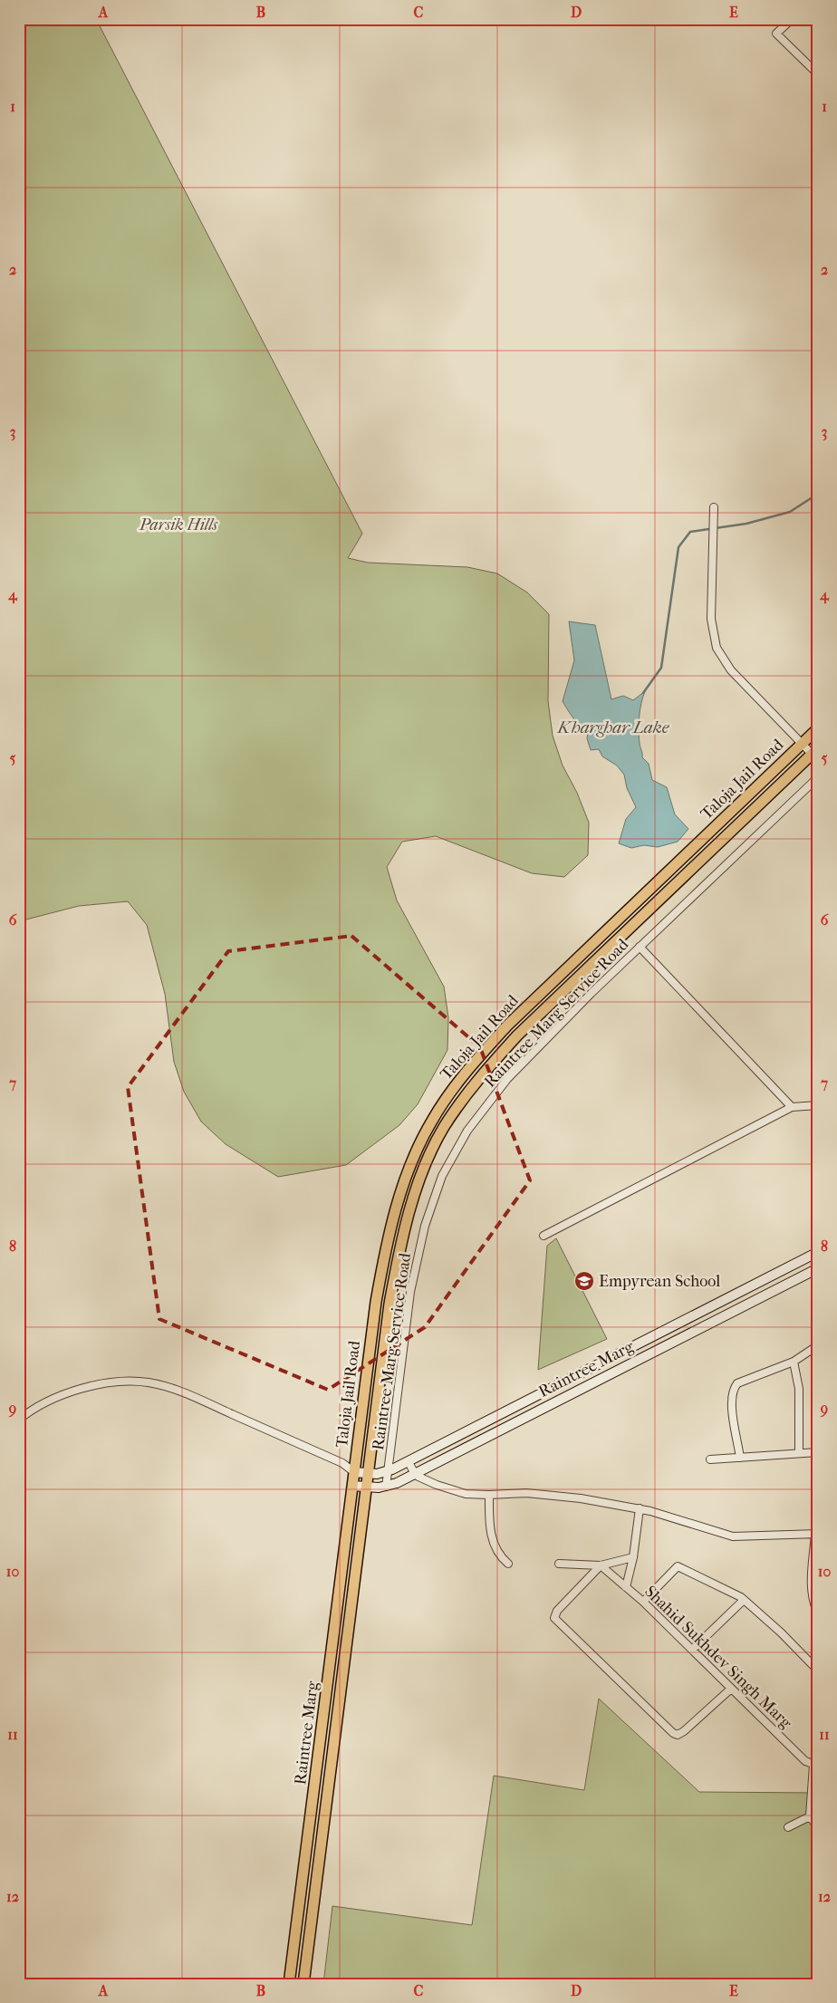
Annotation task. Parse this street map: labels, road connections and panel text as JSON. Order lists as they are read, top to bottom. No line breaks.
{"streets":{"main road":["Taloja Jail Road","Raintree Marg"],"street":["Raintree Marg Service Road","Shahid Sukhdev Singh Marg"]},"crossings":[["Taloja Jail Road","Raintree Marg"],["Raintree Marg Service Road","Raintree Marg"]],"water":["Kharghar Lake"],"parks":["Parsik Hills"],"places":{"school or university":["Empyrean School"]},"grid":{"columns":["A","B","C","D","E"],"rows":["1","2","3","4","5","6","7","8","9","10","11","12"]}}
